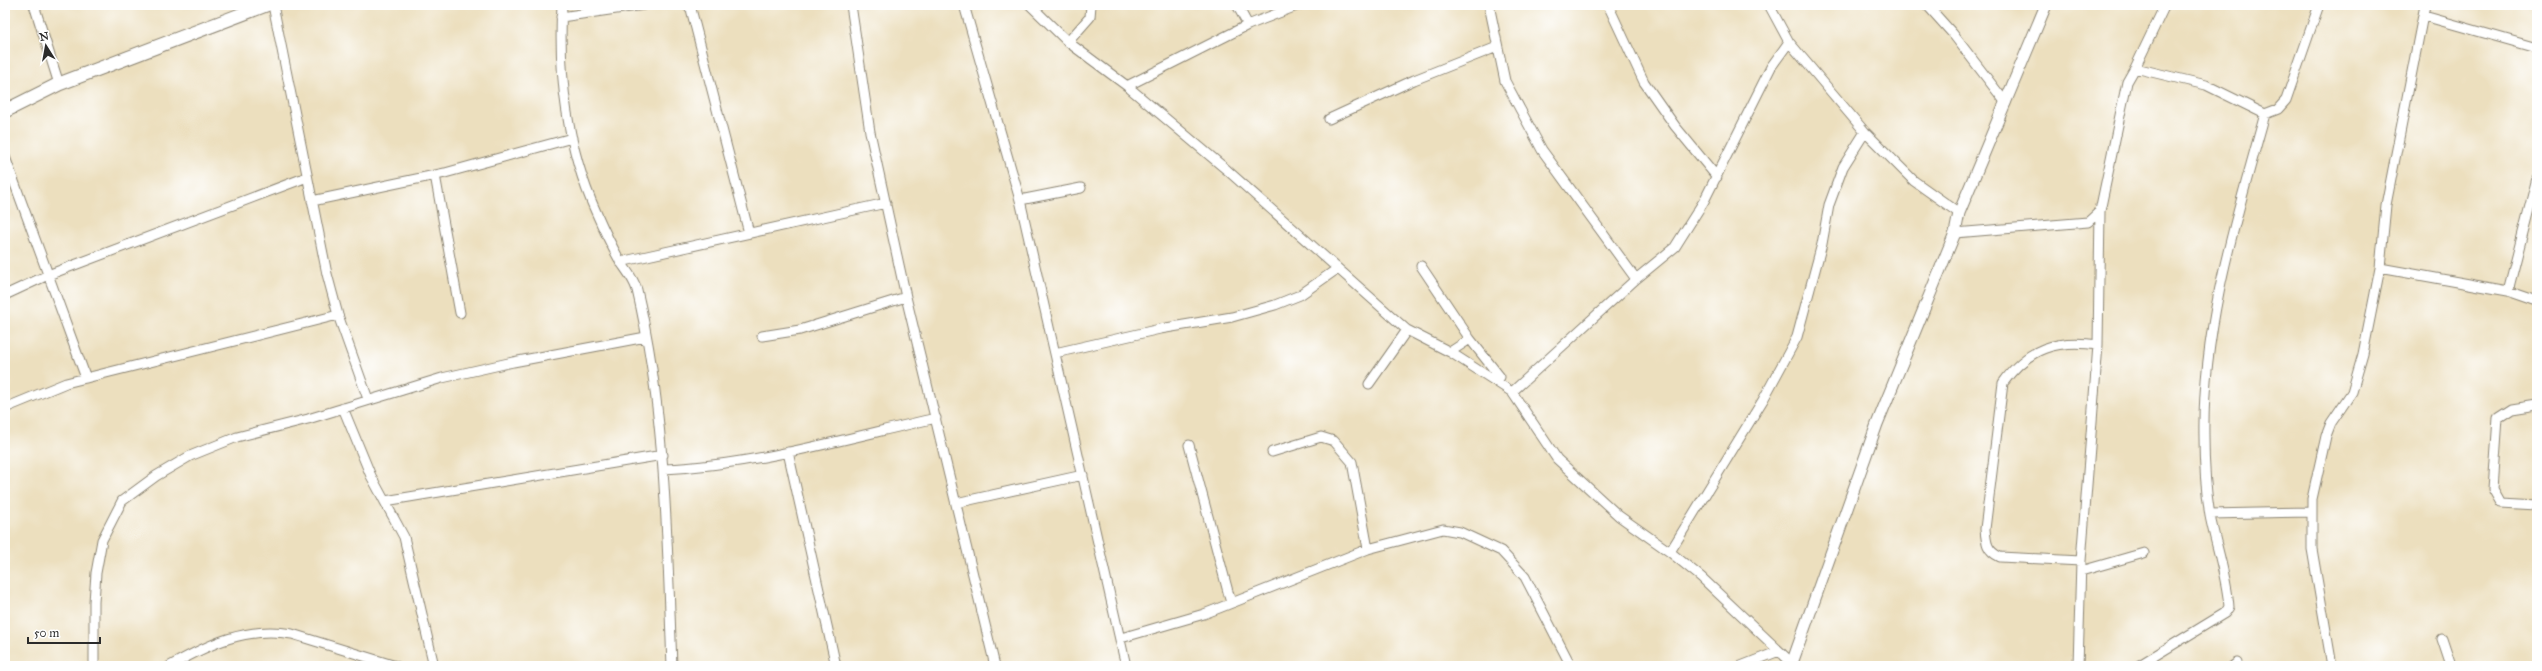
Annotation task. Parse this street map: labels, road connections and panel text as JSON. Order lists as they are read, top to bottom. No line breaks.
{"scale_bar":"50 m","north":"top"}
